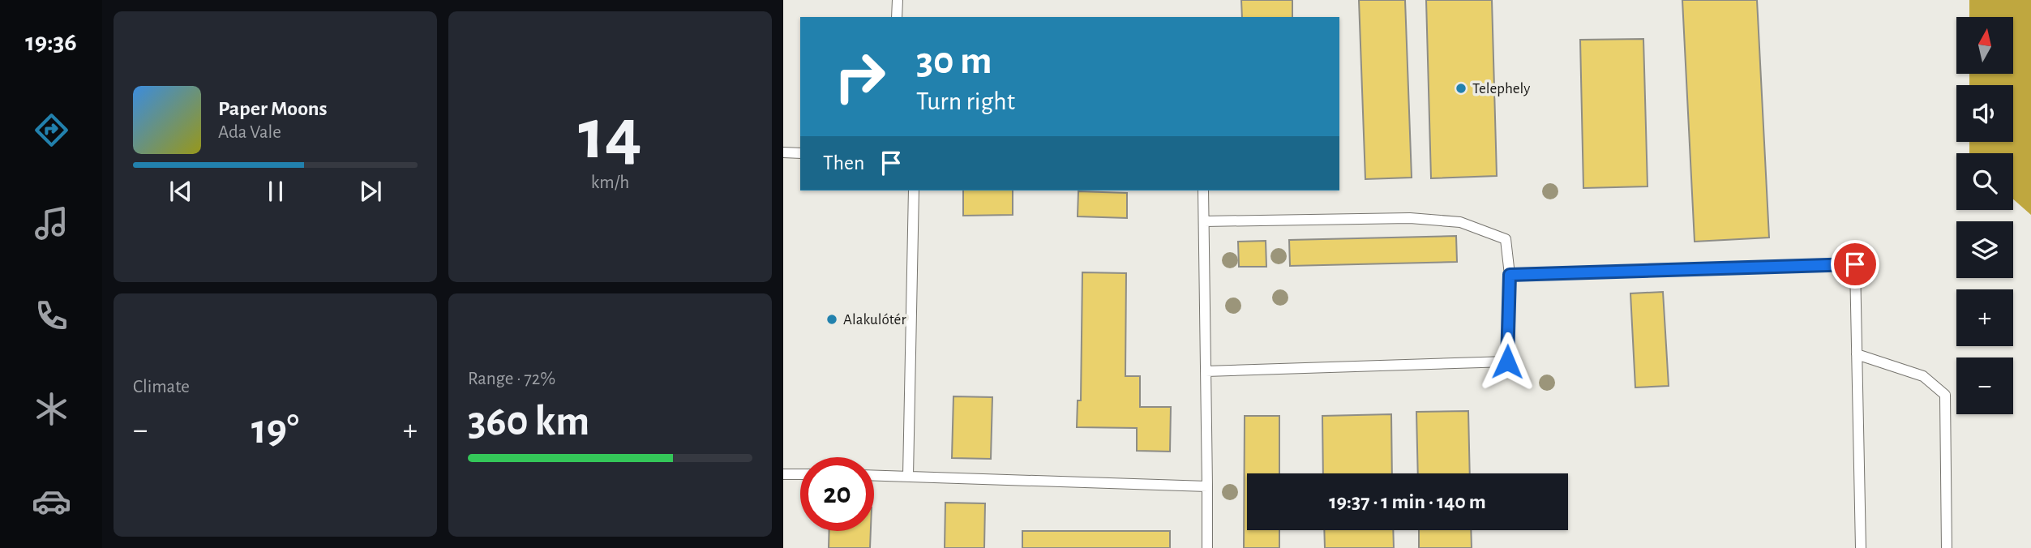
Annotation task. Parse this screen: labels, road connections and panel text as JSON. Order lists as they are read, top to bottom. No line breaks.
{"places":["Telephely","Alakulótér"],"north":"top","page":{"tabs":"19:36","tile":[["14","km/h"],"Climate",["Range · 72%","360 km"]],"map_buttons":["+","−"],"turn":["30 m","Turn right"],"song":["Paper Moons","Ada Vale"],"then":"Then","heat":["−","19°","+"],"limit":"20","trip":"19:37 · 1 min · 140 m"}}
